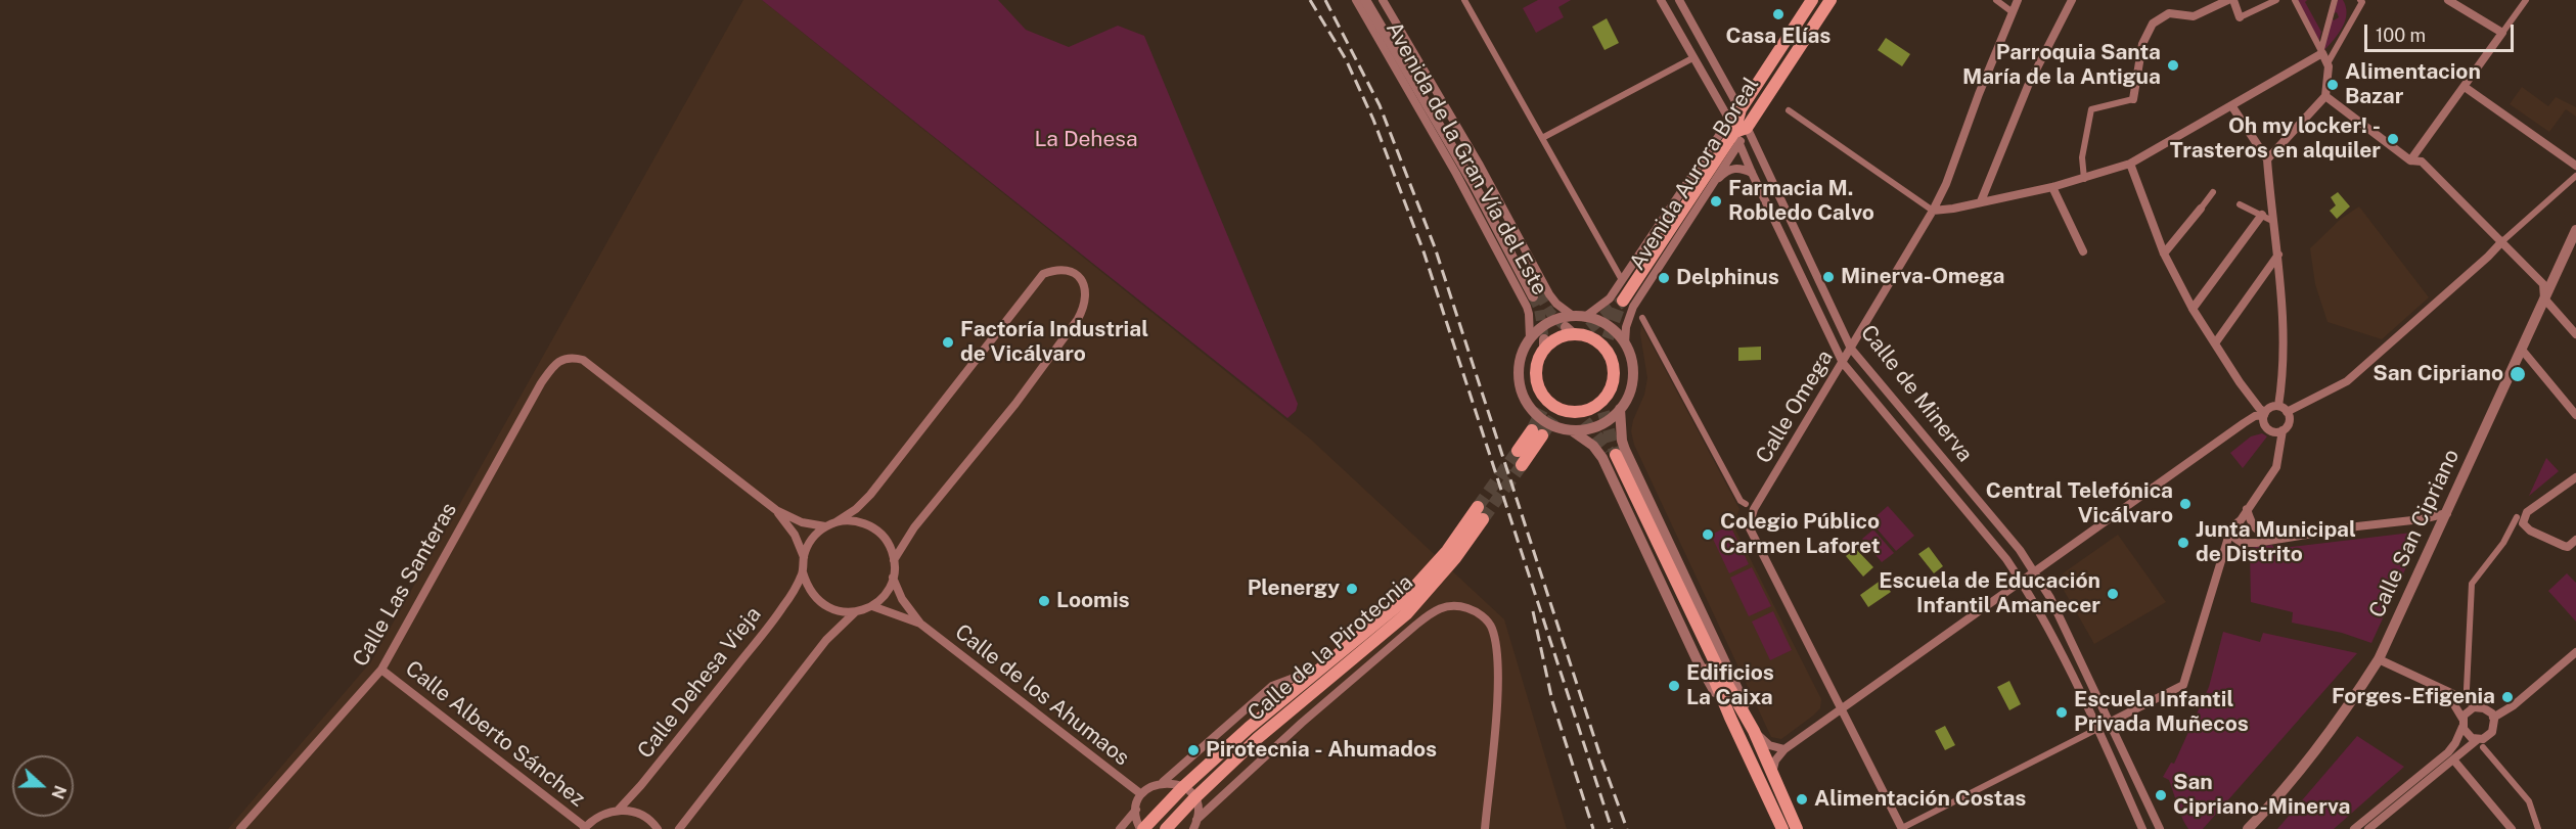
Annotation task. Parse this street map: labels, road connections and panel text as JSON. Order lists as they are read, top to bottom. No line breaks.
{"streets":{"main road":["Avenida Aurora Boreal","Calle de la Pirotecnia"],"street":["Avenida de la Gran Vía del Este","Calle de Minerva","Calle Omega","Calle San Cipriano","Calle Las Santeras","Calle Dehesa Vieja","Calle de los Ahumaos","Calle Alberto Sánchez"]},"crossings":[["Avenida de la Gran Vía del Este","Avenida Aurora Boreal"],["Avenida Aurora Boreal","Calle de Minerva"],["Calle de Minerva","Calle Omega"],["Calle Las Santeras","Calle Alberto Sánchez"],["Calle de la Pirotecnia","Calle de los Ahumaos"],["Calle Dehesa Vieja","Calle de los Ahumaos"]],"parks":["La Dehesa"],"places":["Casa Elías","Parroquia Santa María de la Antigua","Alimentacion Bazar","Oh my locker! - Trasteros en alquiler","Farmacia M. Robledo Calvo","Minerva-Omega","Delphinus","Factoría Industrial de Vicálvaro","San Cipriano","Central Telefónica Vicálvaro","Colegio Público Carmen Laforet","Junta Municipal de Distrito","Plenergy","Escuela de Educación Infantil Amanecer","Loomis","Edificios La Caixa","Forges-Efigenia","Escuela Infantil Privada Muñecos","Pirotecnia - Ahumados","San Cipriano-Minerva","Alimentación Costas"],"scale_bar":"100 m","north":"right"}
